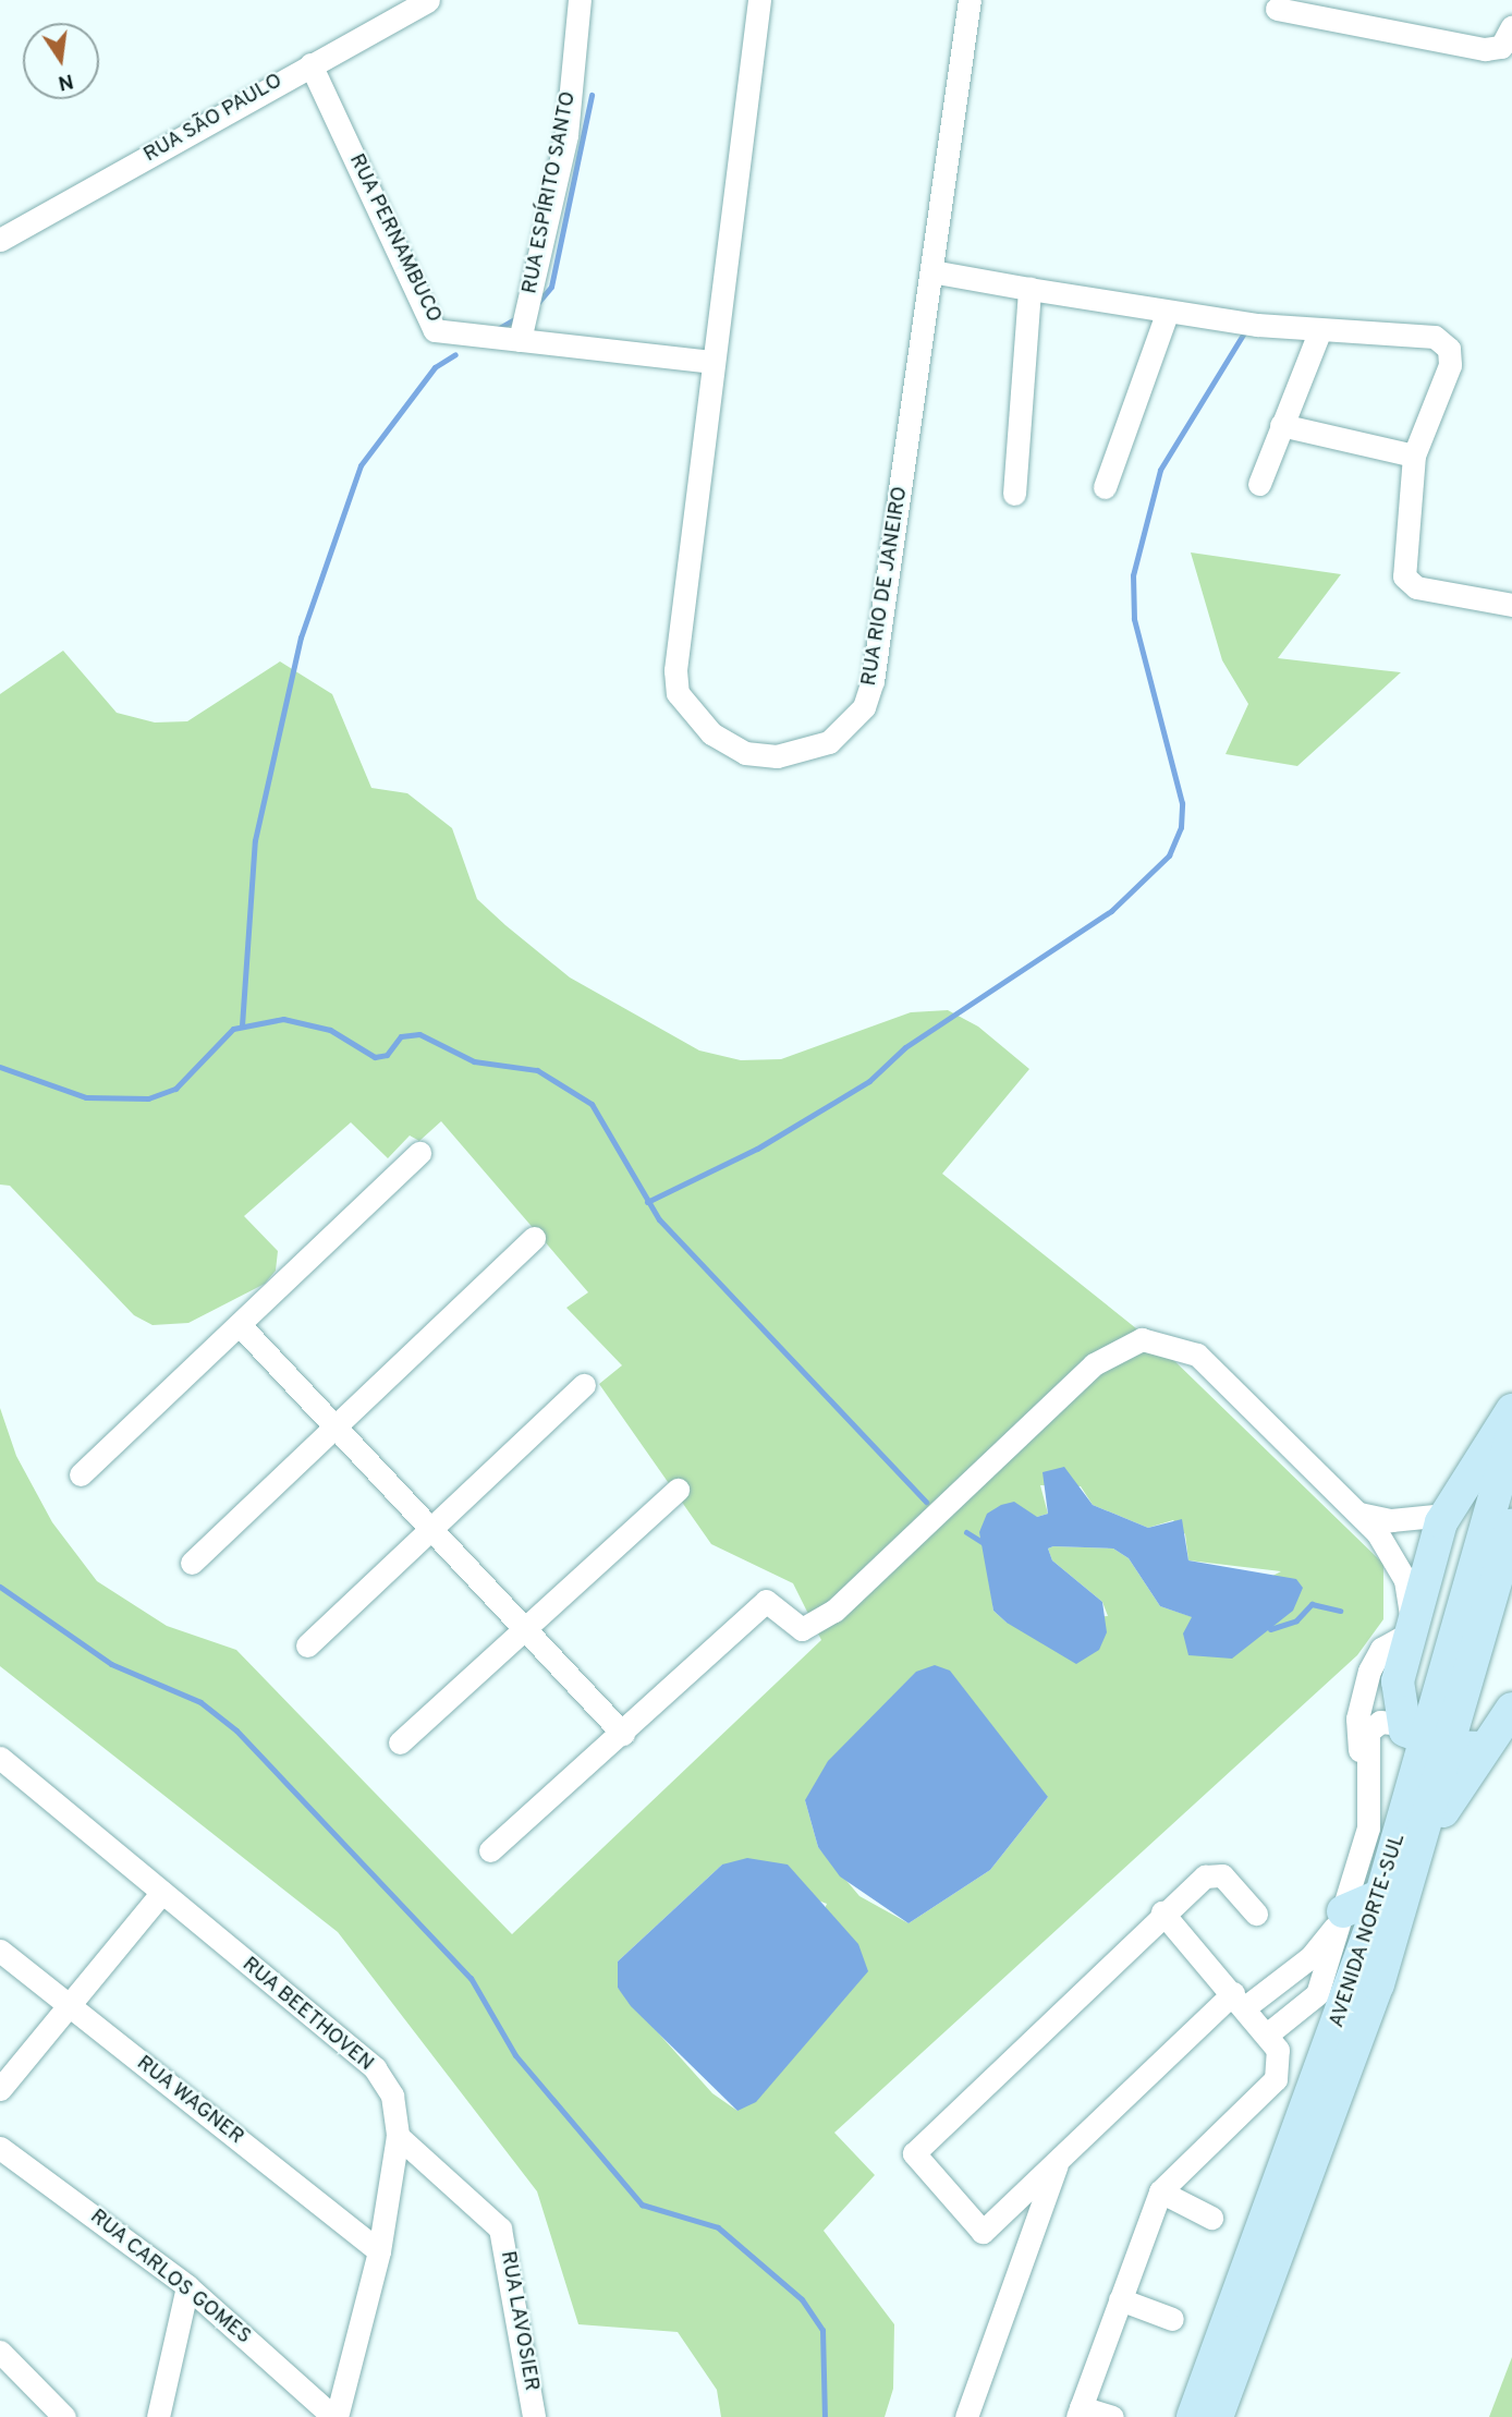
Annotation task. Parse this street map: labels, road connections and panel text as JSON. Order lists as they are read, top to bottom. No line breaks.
{"streets":{"main road":["AVENIDA NORTE-SUL"],"street":["RUA SÃO PAULO","RUA ESPÍRITO SANTO","RUA PERNAMBUCO","RUA RIO DE JANEIRO","RUA BEETHOVEN","RUA WAGNER","RUA CARLOS GOMES","RUA LAVOSIER"]},"crossings":[["RUA SÃO PAULO","RUA PERNAMBUCO"],["RUA ESPÍRITO SANTO","RUA PERNAMBUCO"],["RUA PERNAMBUCO","RUA RIO DE JANEIRO"],["RUA BEETHOVEN","RUA WAGNER"],["RUA BEETHOVEN","RUA CARLOS GOMES"],["RUA BEETHOVEN","RUA LAVOSIER"]],"north":"bottom"}
